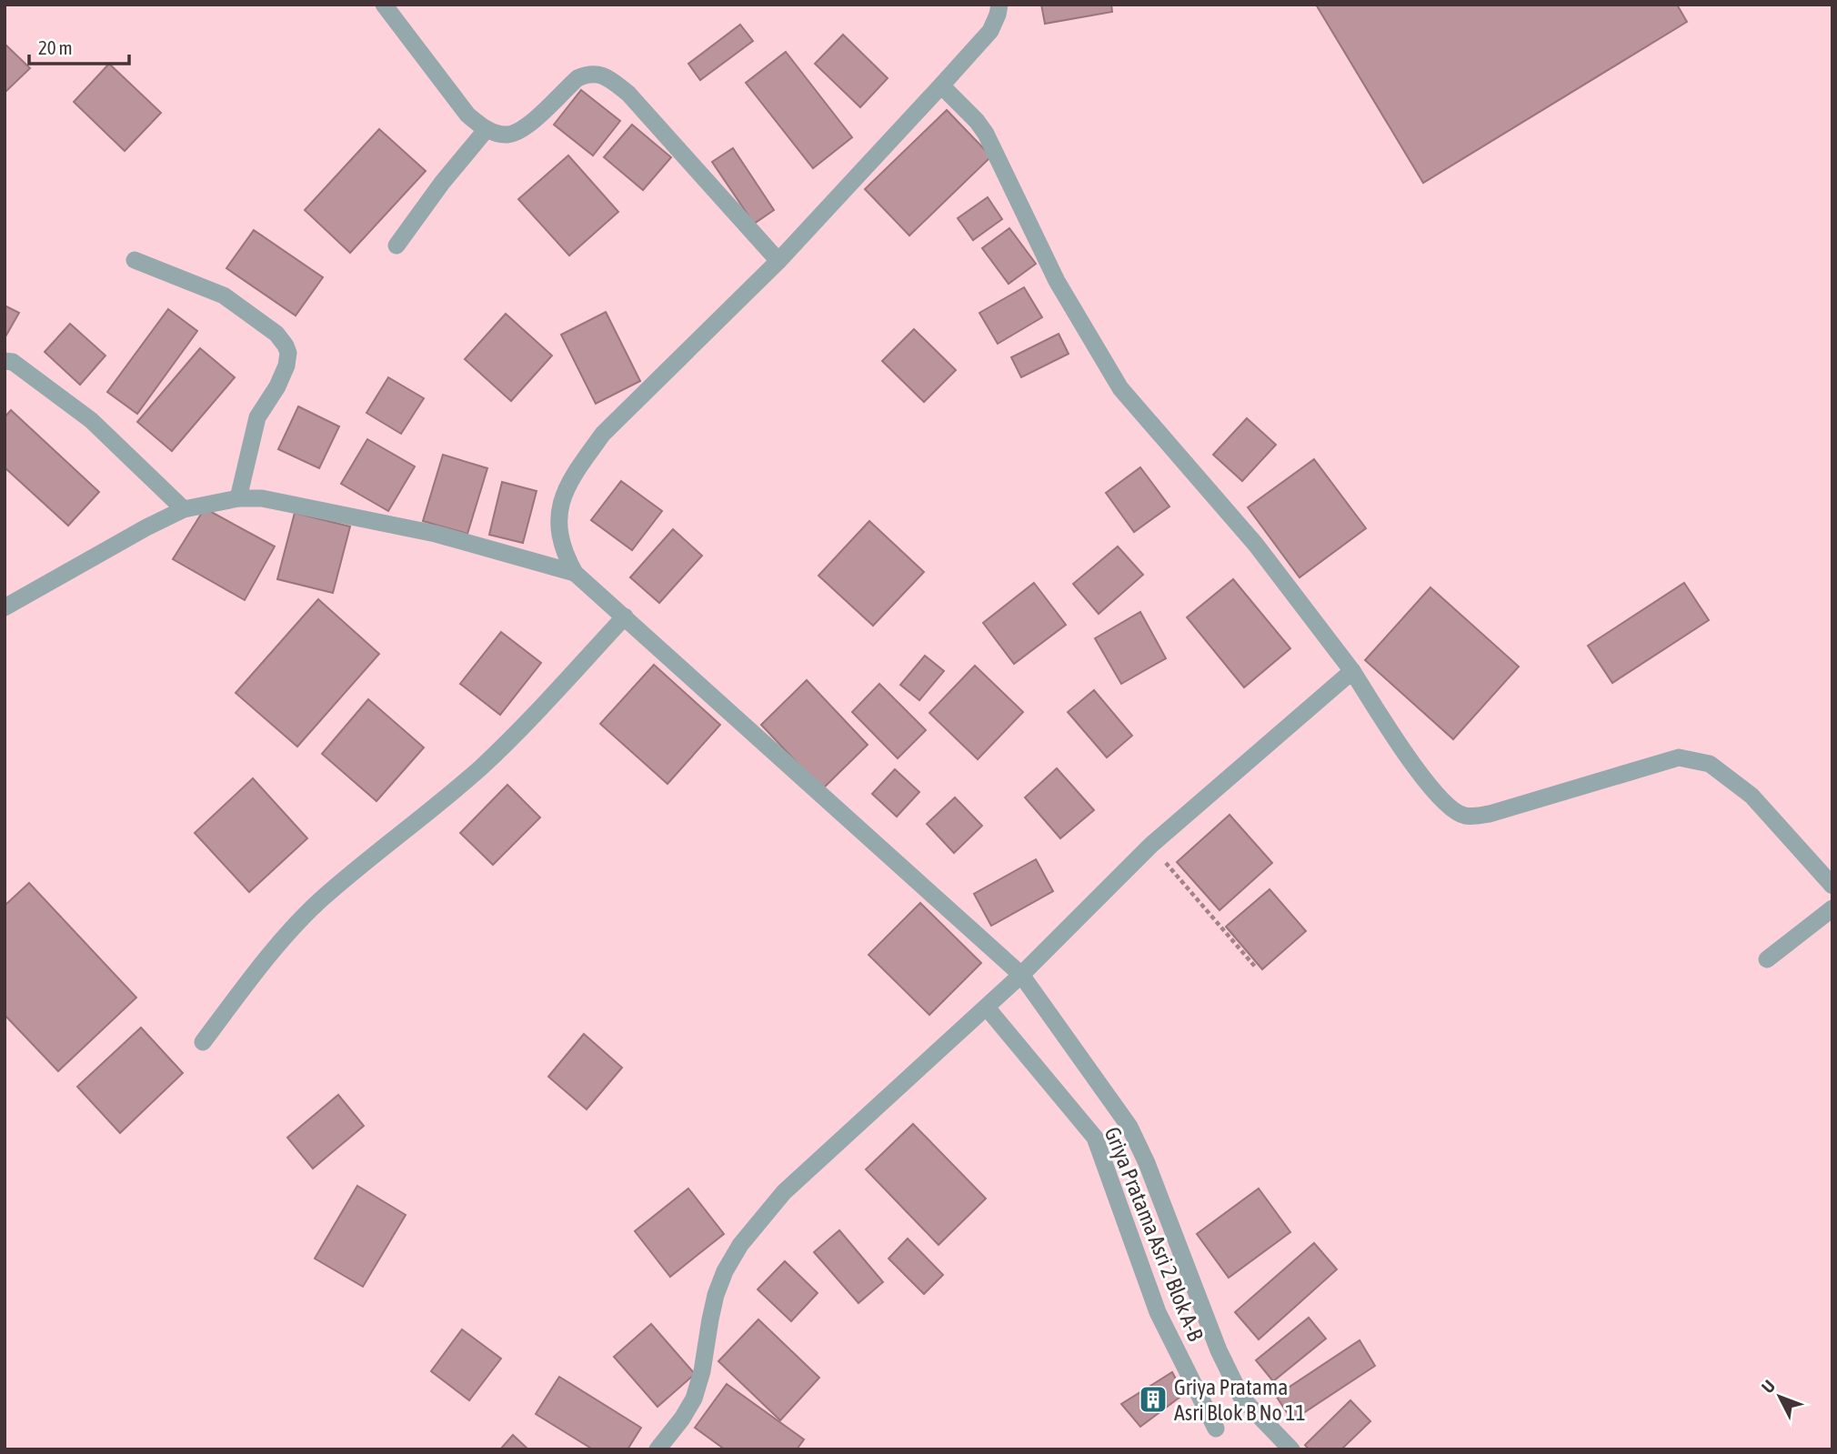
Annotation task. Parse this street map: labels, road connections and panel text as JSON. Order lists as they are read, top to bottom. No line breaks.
{"streets":{"street":["Griya Pratama Asri 2 Blok A-B"]},"places":{"building":["Griya Pratama Asri Blok B No 11"]},"scale_bar":"20 m","north":"top left"}
